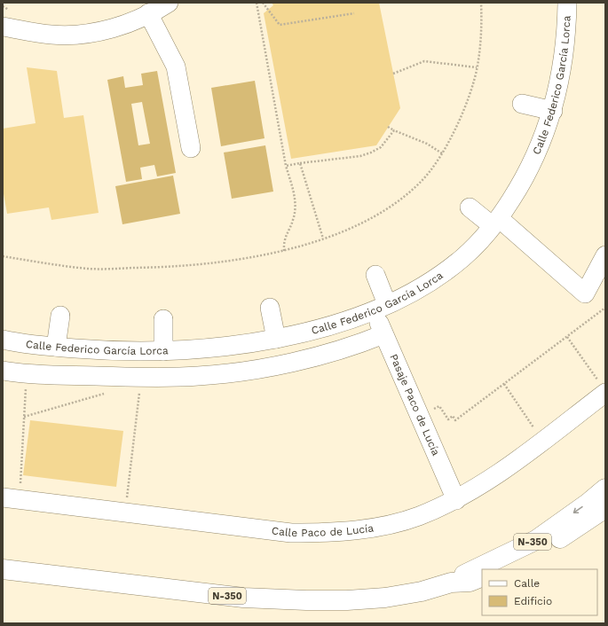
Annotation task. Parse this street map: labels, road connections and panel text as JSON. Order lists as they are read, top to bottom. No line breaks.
{"streets":{"highway":["N-350"],"street":["Calle Federico García Lorca","Pasaje Paco de Lucía","Calle Paco de Lucía"]},"crossings":[["Calle Federico García Lorca","Pasaje Paco de Lucía"],["Pasaje Paco de Lucía","Calle Paco de Lucía"]],"legend":["Calle","Edificio"]}
